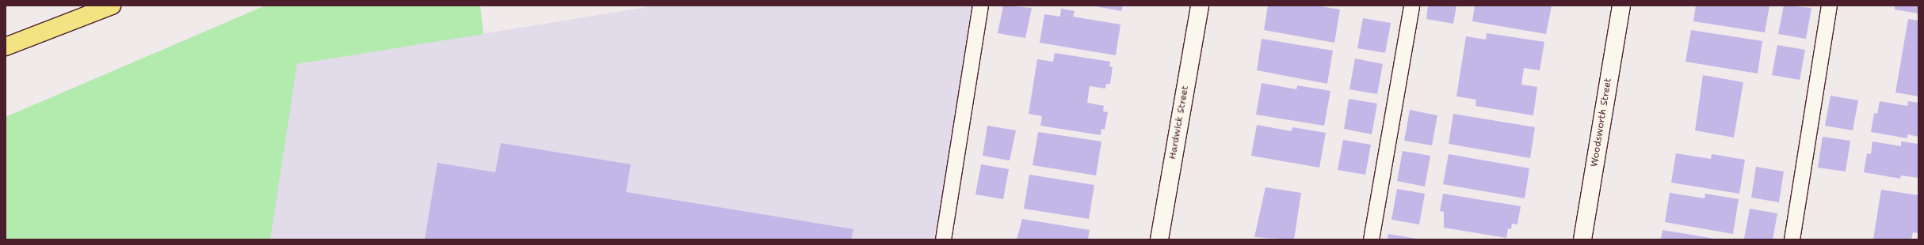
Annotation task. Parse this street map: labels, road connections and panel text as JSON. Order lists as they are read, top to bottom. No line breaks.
{"streets":{"street":["Hardwick Street","Woodsworth Street"]}}
